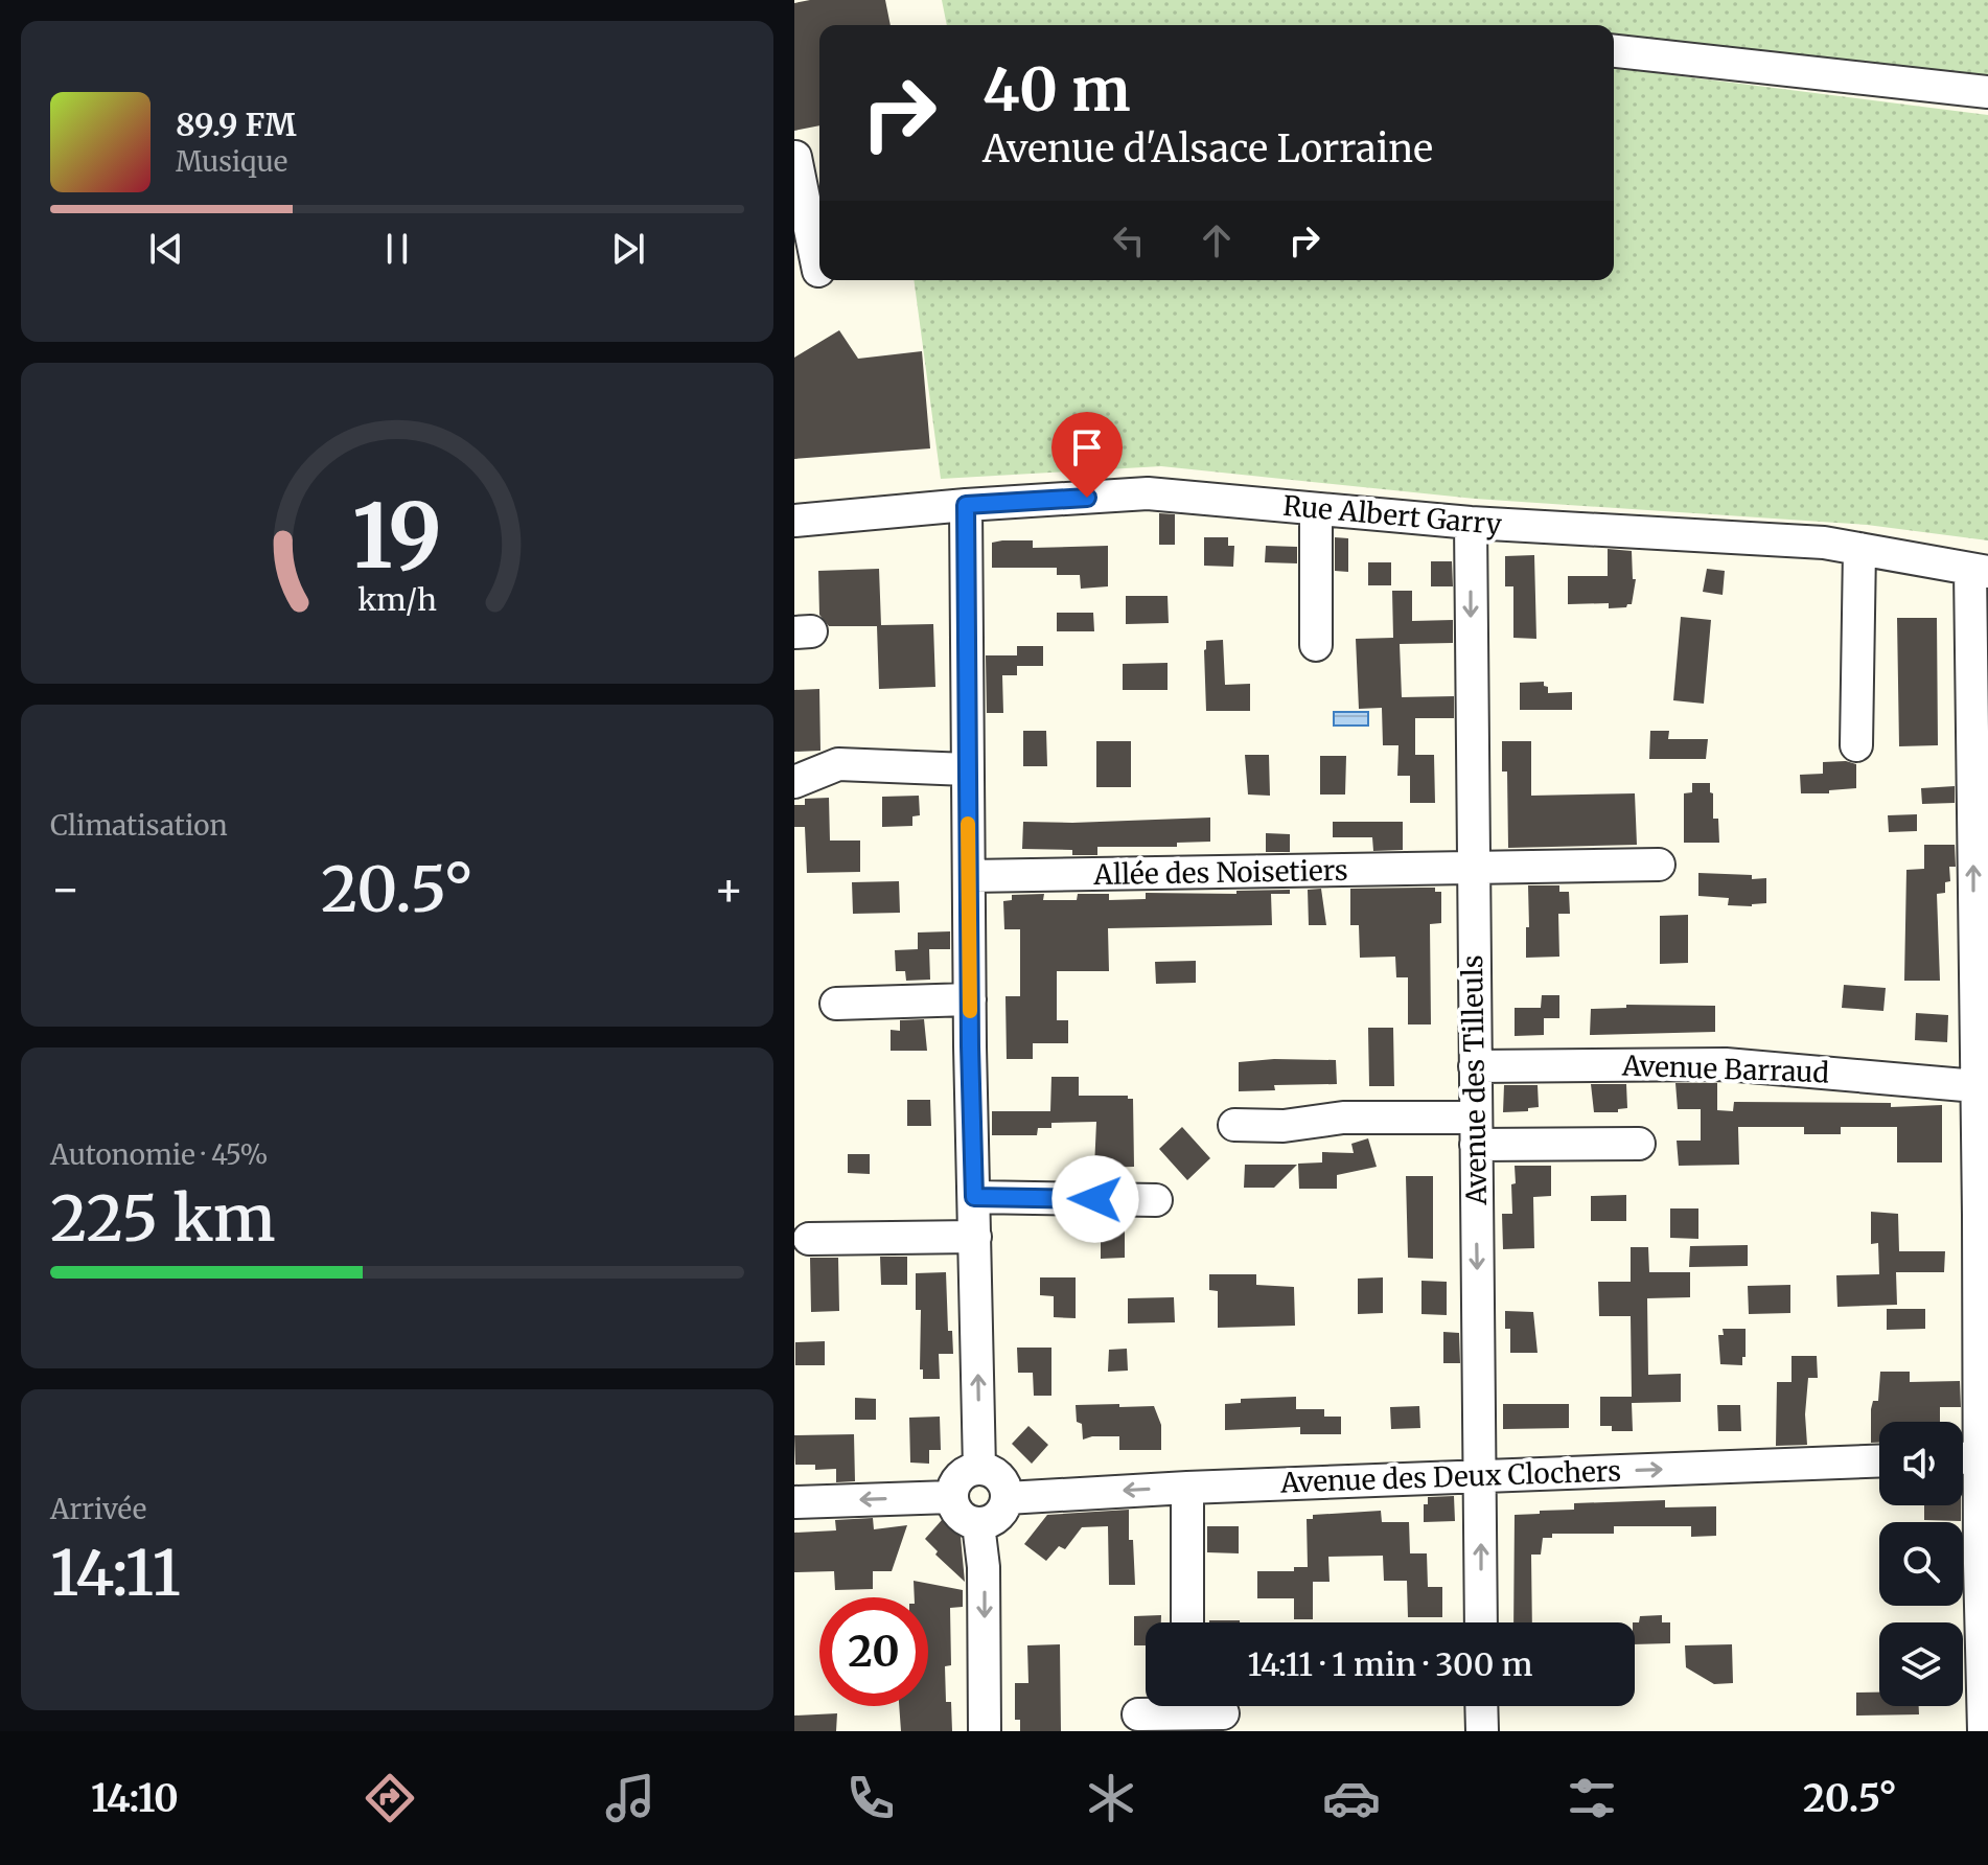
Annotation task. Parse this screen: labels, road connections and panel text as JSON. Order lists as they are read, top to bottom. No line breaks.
{"streets":{"street":["Rue Albert Garry","Allée des Noisetiers","Avenue Barraud","Avenue des Tilleuls","Avenue des Deux Clochers"]},"crossings":[["Rue Albert Garry","Avenue des Tilleuls"],["Allée des Noisetiers","Avenue des Tilleuls"],["Avenue Barraud","Avenue des Tilleuls"],["Avenue des Tilleuls","Avenue des Deux Clochers"]],"page":{"turn":["40 m","Avenue d'Alsace Lorraine"],"song":["89.9 FM","Musique"],"tile":["Climatisation",["Autonomie · 45%","225 km"],["Arrivée","14:11"]],"heat":["−","20.5°","+"],"limit":"20","trip":"14:11 · 1 min · 300 m","tabs":["14:10","20.5°"],"gauge":["19","km/h"]}}
